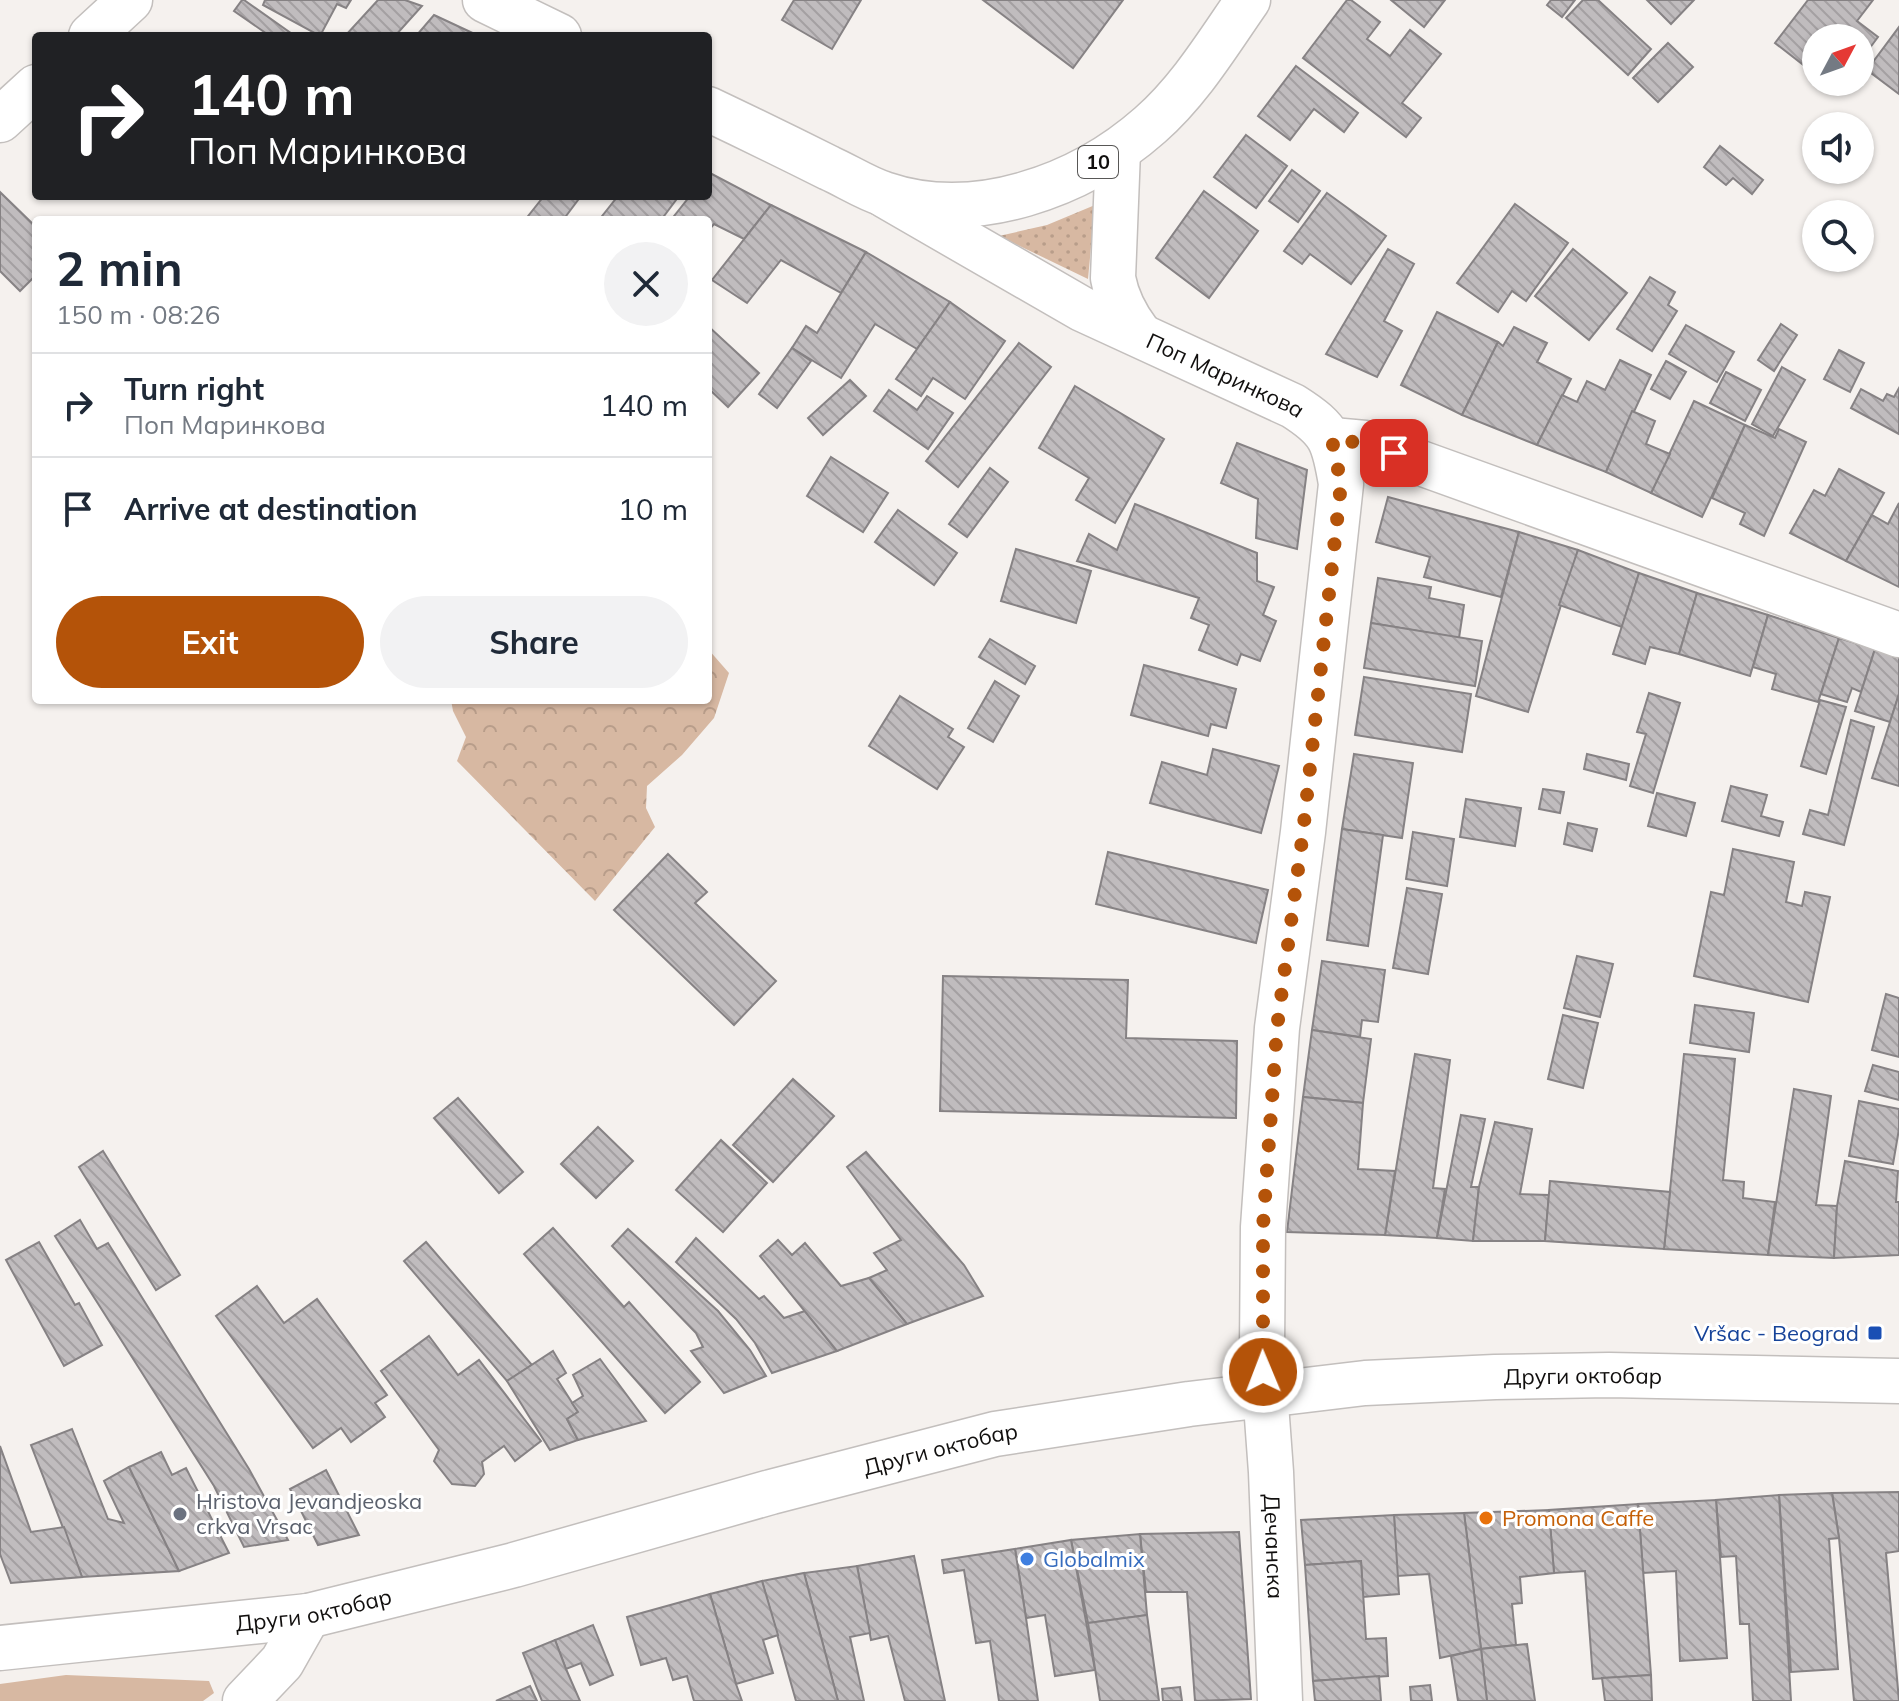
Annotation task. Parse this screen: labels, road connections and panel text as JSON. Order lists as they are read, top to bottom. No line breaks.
{"streets":{"street":["10","Поп Маринкова","Други октобар","Дечанска"]},"crossings":[["10","Поп Маринкова"],["Поп Маринкова","Дечанска"],["Други октобар","Дечанска"]],"places":{"transit":["Vršac - Beograd"],"other":["Hristova Jevandjeoska crkva Vrsac","Promona Caffe","Globalmix"]},"north":"top right","page":{"turn":["140 m","Поп Маринкова"],"heading":["2 min","150 m · 08:26"],"list":[{"name":"Turn right","note":"Поп Маринкова","value":"140 m"},{"name":"Arrive at destination","value":"10 m"}],"buttons":["Exit","Share"]}}
